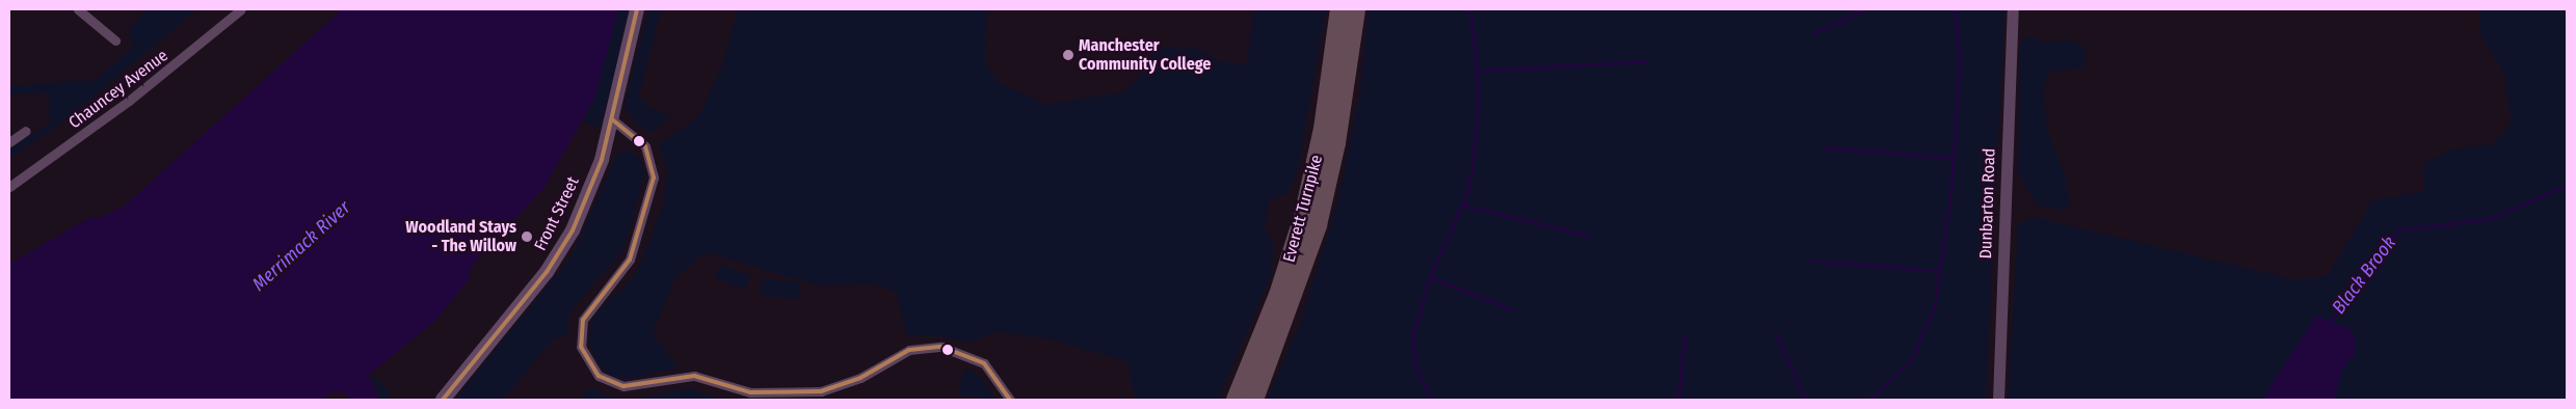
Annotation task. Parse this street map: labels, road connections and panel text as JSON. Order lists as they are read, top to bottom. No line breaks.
{"streets":{"highway":["Everett Turnpike"],"main road":["Front Street"],"street":["Chauncey Avenue","Dunbarton Road"]},"water":["Merrimack River","Black Brook"],"places":["Manchester Community College","Woodland Stays - The Willow"]}
